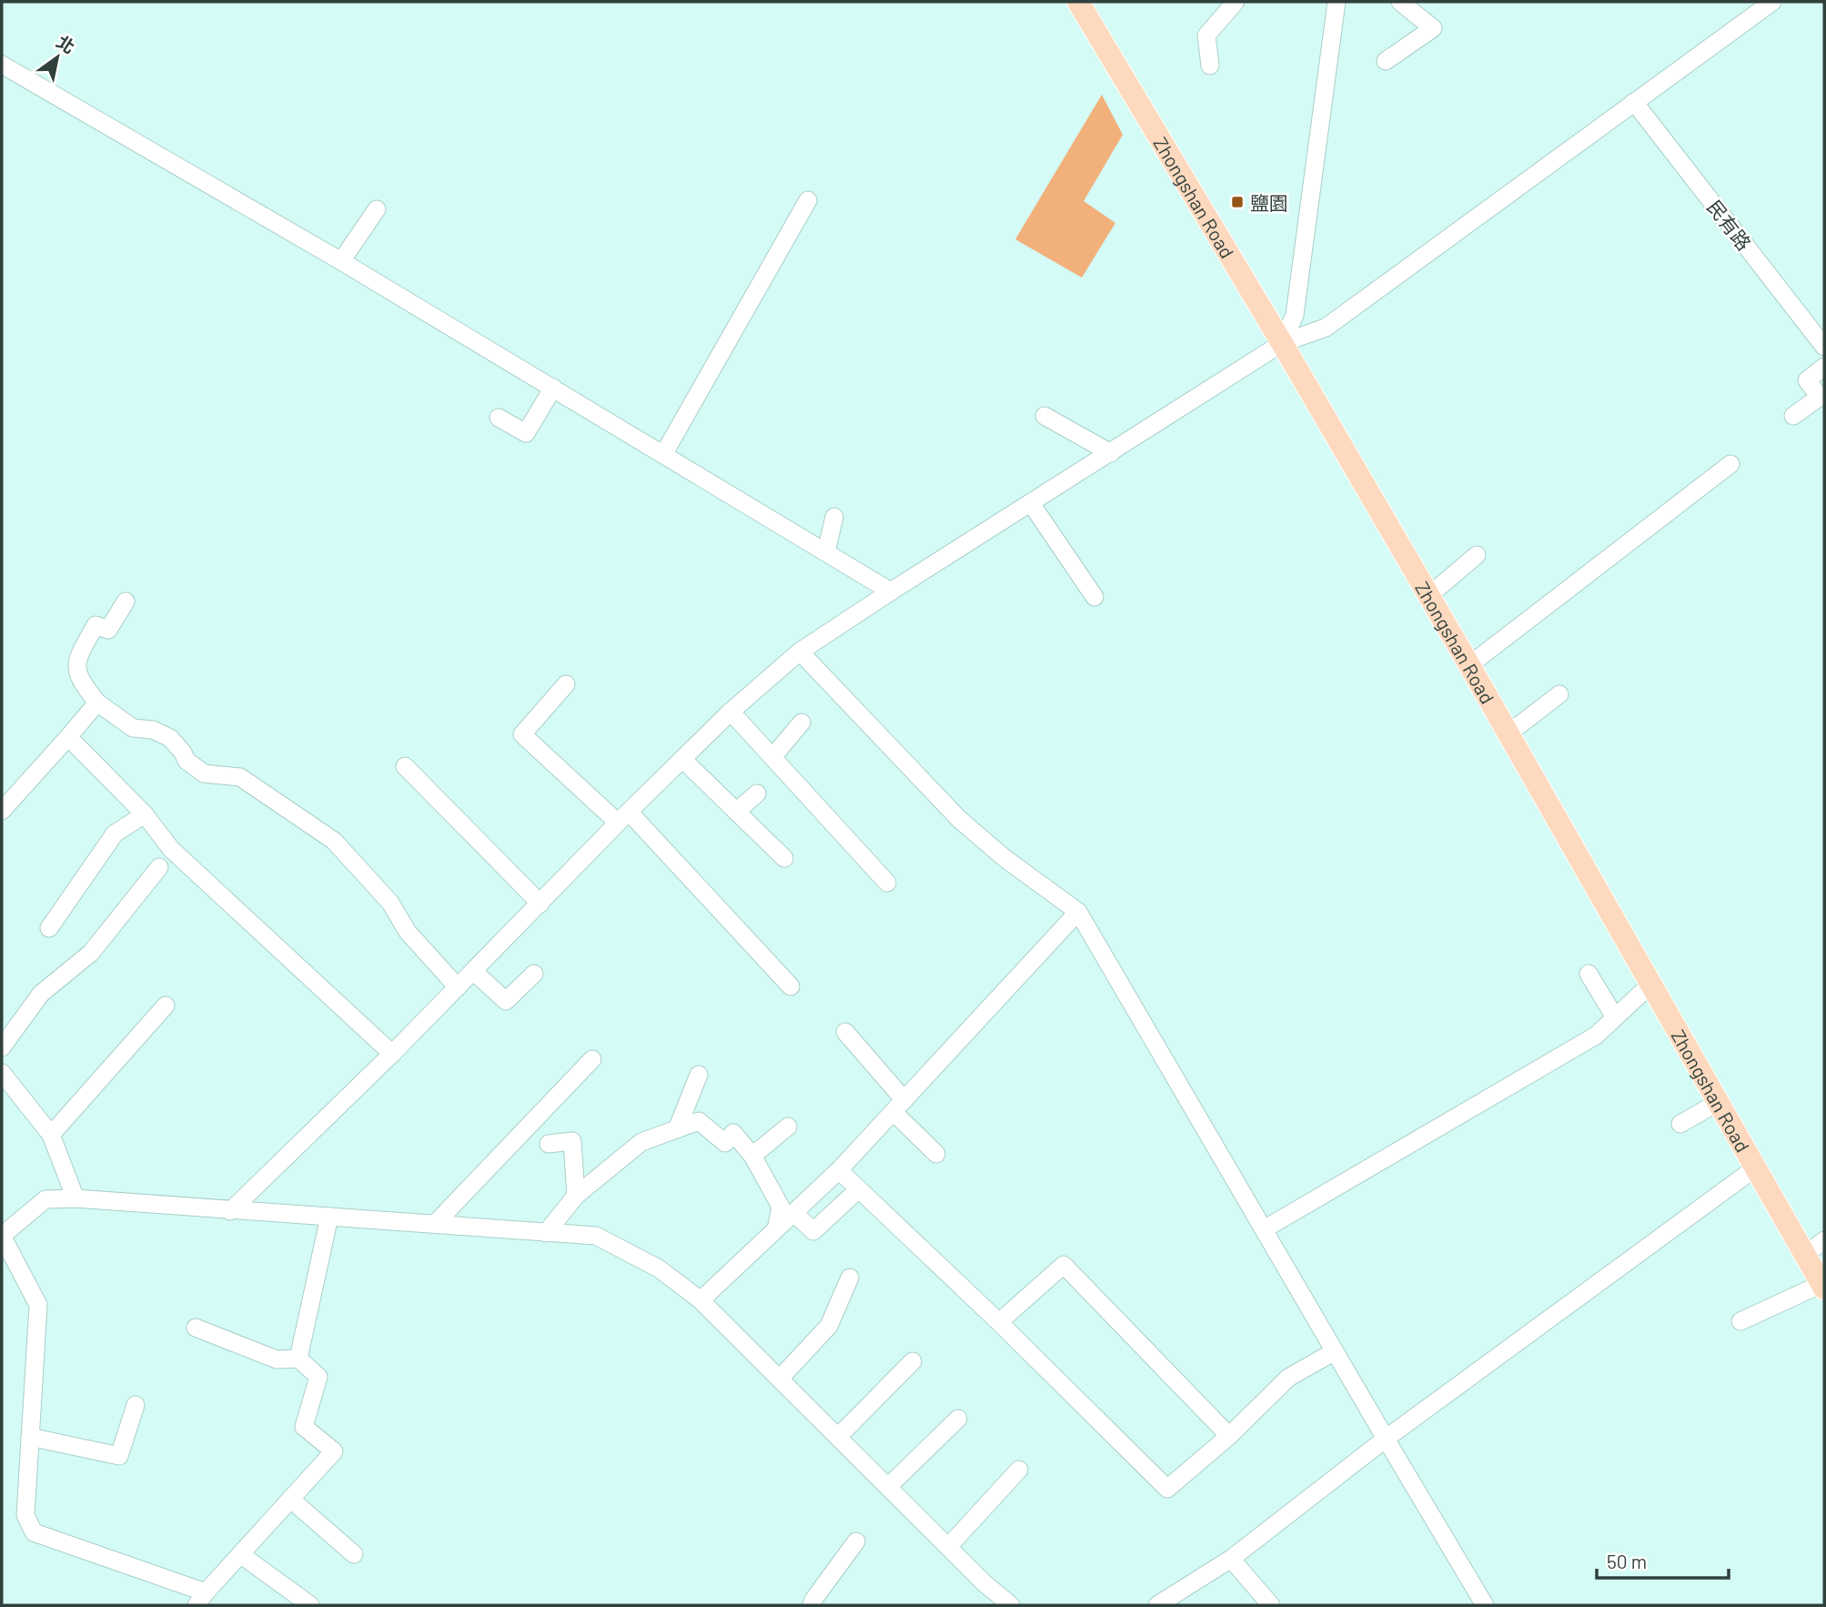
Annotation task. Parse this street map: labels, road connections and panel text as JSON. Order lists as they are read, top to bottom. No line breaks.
{"streets":{"main road":["Zhongshan Road"],"street":["民有路"]},"places":{"transit":["鹽園"]},"scale_bar":"50 m","north":"top right"}
